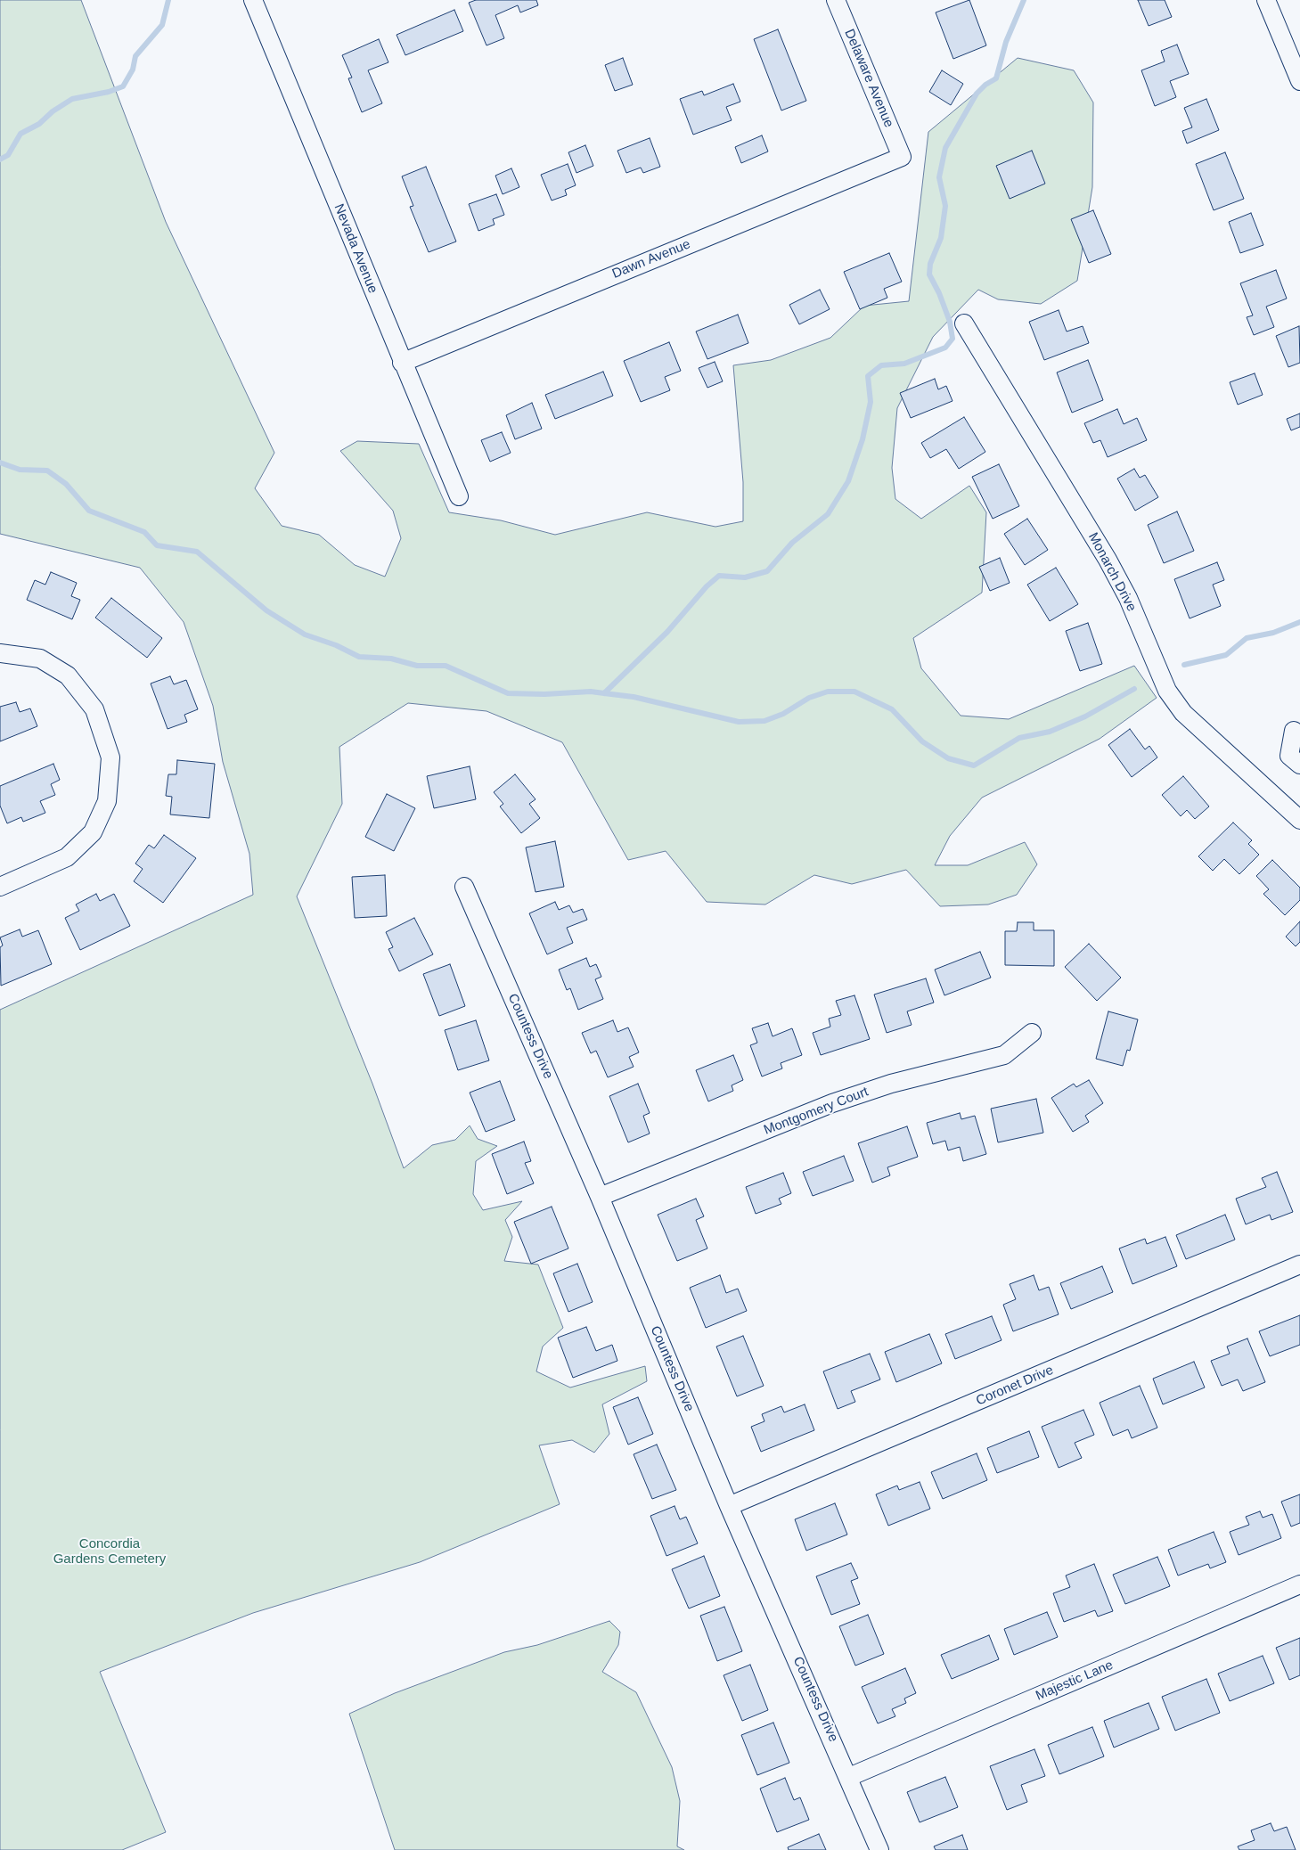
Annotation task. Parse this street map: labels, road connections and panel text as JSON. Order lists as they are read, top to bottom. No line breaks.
{"streets":{"street":["Delaware Avenue","Nevada Avenue","Dawn Avenue","Monarch Drive","Countess Drive","Montgomery Court","Coronet Drive","Majestic Lane"]},"crossings":[["Delaware Avenue","Dawn Avenue"],["Nevada Avenue","Dawn Avenue"],["Countess Drive","Montgomery Court"],["Countess Drive","Coronet Drive"],["Countess Drive","Majestic Lane"]],"parks":["Concordia Gardens Cemetery"]}
